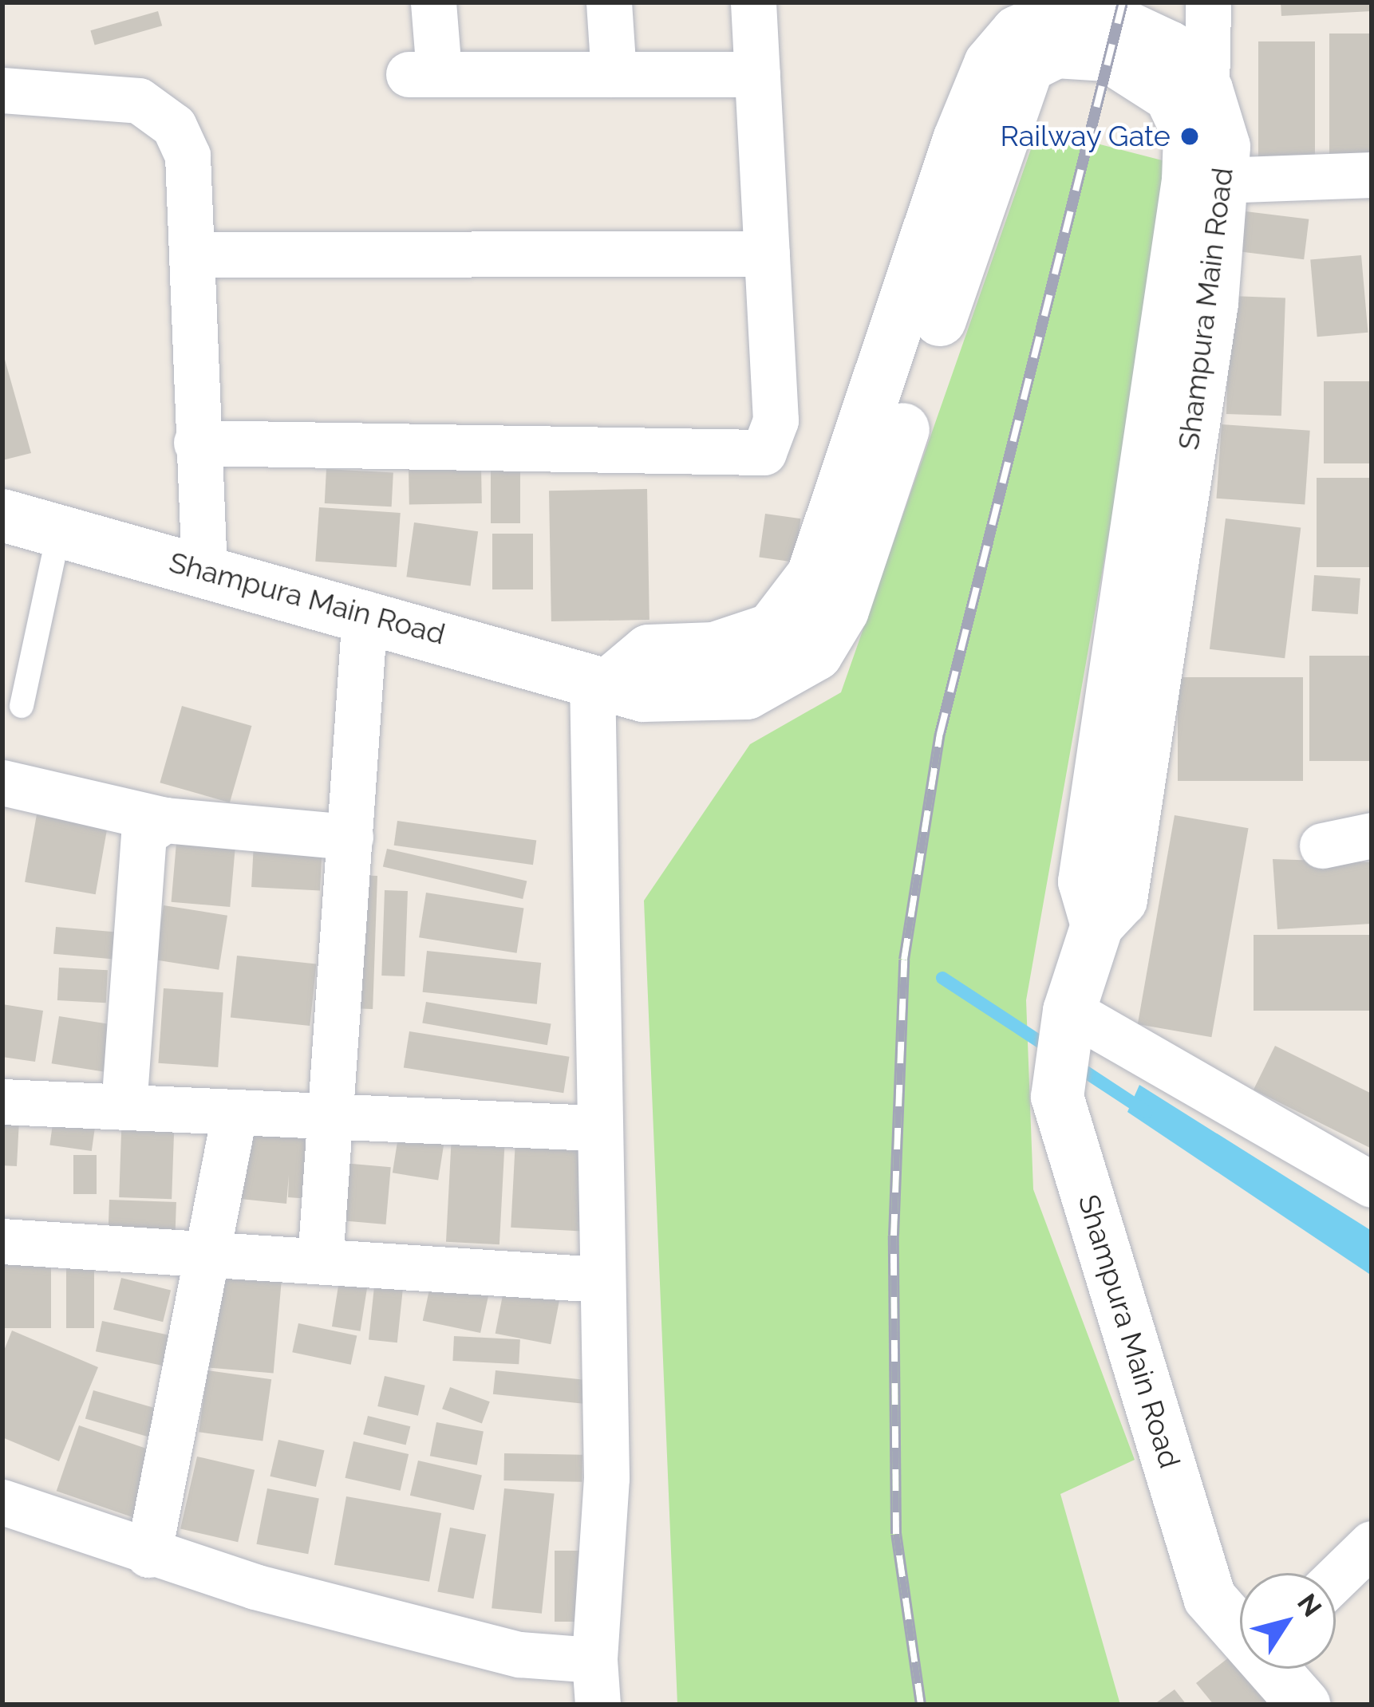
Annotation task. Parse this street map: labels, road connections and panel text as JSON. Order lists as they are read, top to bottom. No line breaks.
{"streets":{"street":["Shampura Main Road"]},"places":["Railway Gate"],"north":"top right"}
